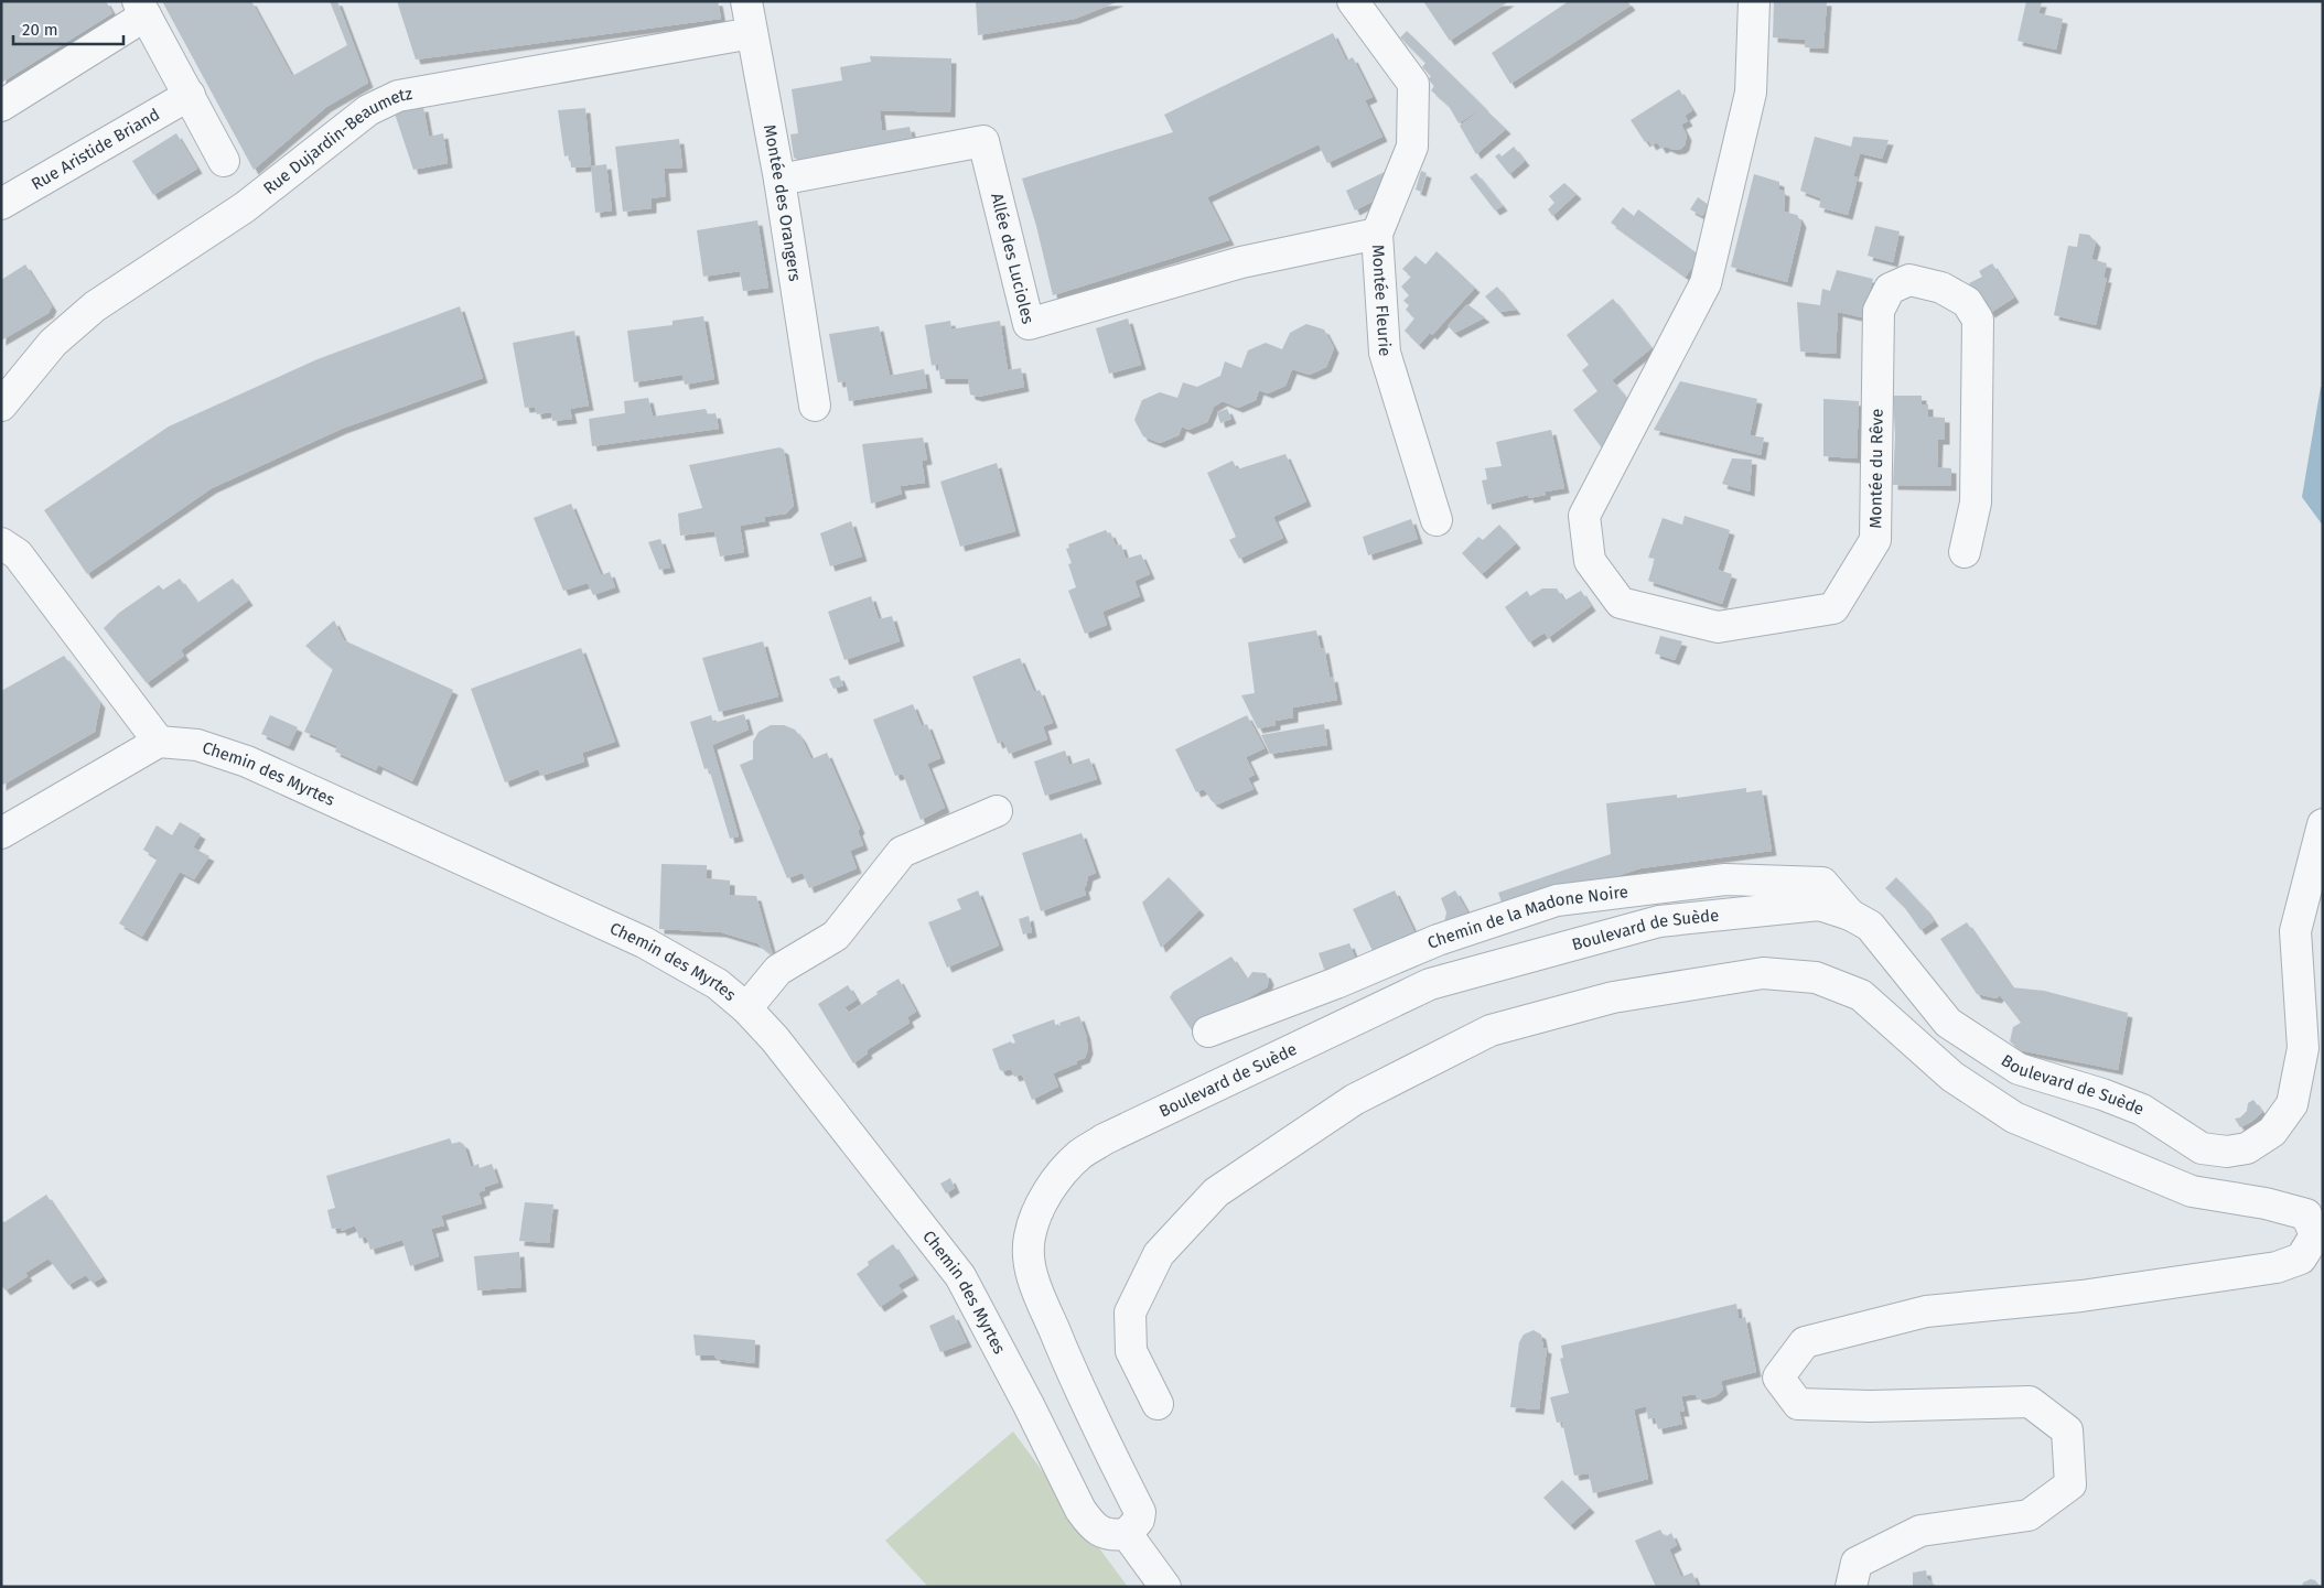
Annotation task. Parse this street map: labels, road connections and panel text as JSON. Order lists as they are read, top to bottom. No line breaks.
{"streets":{"street":["Rue Dujardin-Beaumetz","Rue Aristide Briand","Montée des Orangers","Allée des Lucioles","Montée Fleurie","Montée du Rêve","Chemin des Myrtes","Chemin de la Madone Noire","Boulevard de Suède"]},"crossings":[["Rue Dujardin-Beaumetz","Montée des Orangers"],["Montée des Orangers","Allée des Lucioles"],["Allée des Lucioles","Montée Fleurie"],["Chemin des Myrtes","Boulevard de Suède"],["Chemin de la Madone Noire","Boulevard de Suède"]],"scale_bar":"20 m"}
